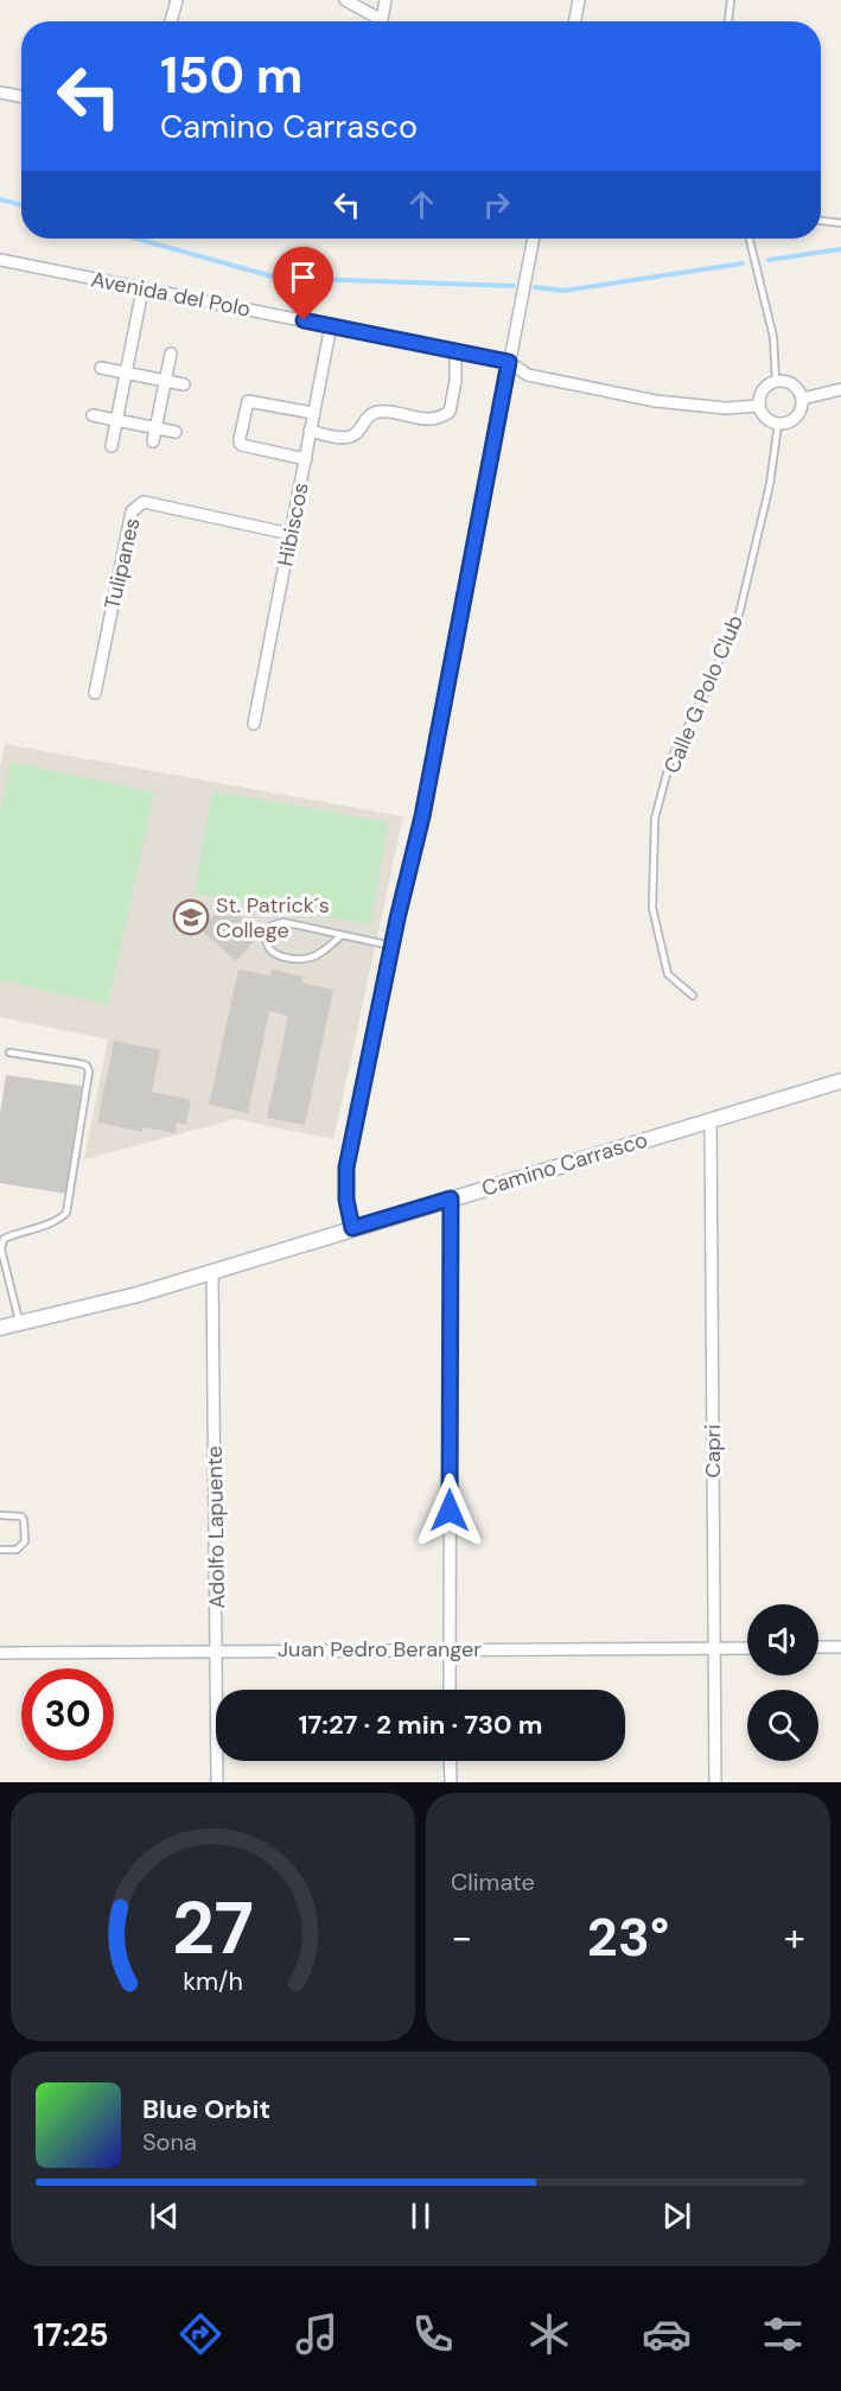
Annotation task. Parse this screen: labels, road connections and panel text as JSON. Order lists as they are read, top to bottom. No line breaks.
{"streets":{"main road":["Camino Carrasco"],"street":["Avenida del Polo","Hibiscos","Tulipanes","Capri","Adolfo Lapuente","Juan Pedro Beranger"],"lane":["Calle G Polo Club"]},"crossings":[["Avenida del Polo","Hibiscos"],["Avenida del Polo","Calle G Polo Club"],["Hibiscos","Tulipanes"],["Camino Carrasco","Capri"],["Camino Carrasco","Adolfo Lapuente"],["Capri","Juan Pedro Beranger"],["Adolfo Lapuente","Juan Pedro Beranger"]],"places":{"school or university":["St. Patrick´s College"]},"page":{"turn":["150 m","Camino Carrasco"],"limit":"30","trip":"17:27 · 2 min · 730 m","tile":"Climate","heat":["−","23°","+"],"song":["Blue Orbit","Sona"],"tabs":"17:25","gauge":["27","km/h"]}}
